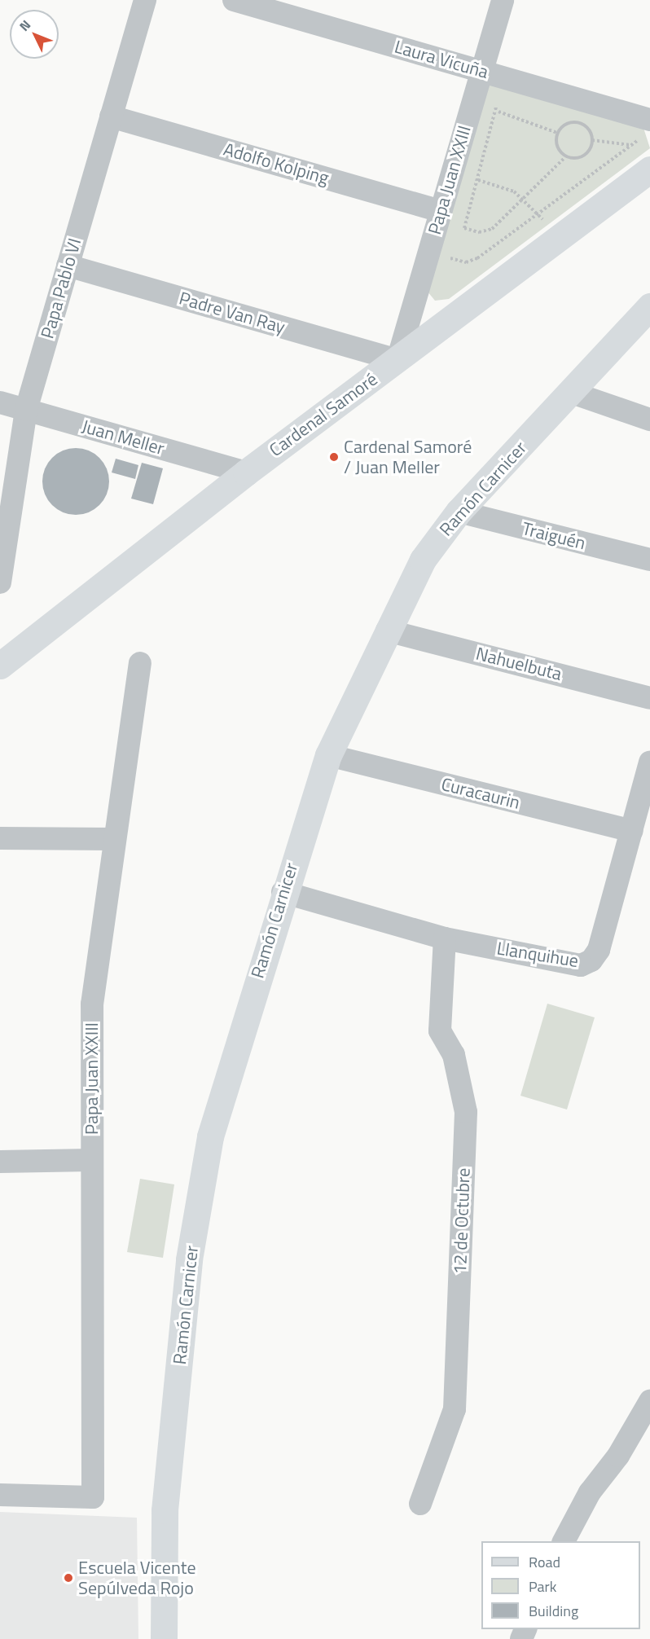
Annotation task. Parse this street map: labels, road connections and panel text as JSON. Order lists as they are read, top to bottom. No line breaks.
{"streets":{"street":["Laura Vicuña","Adolfo Kolping","Papa Juan XXIII","Papa Pablo VI","Padre Van Ray","Cardenal Samoré","Juan Meller","Ramón Carnicer","Traiguén","Nahuelbuta","Curacaurin","Llanquihue","12 de Octubre"]},"crossings":[["Laura Vicuña","Papa Juan XXIII"],["Adolfo Kolping","Papa Juan XXIII"],["Adolfo Kolping","Papa Pablo VI"],["Papa Juan XXIII","Padre Van Ray"],["Papa Juan XXIII","Cardenal Samoré"],["Papa Pablo VI","Padre Van Ray"],["Papa Pablo VI","Juan Meller"],["Padre Van Ray","Cardenal Samoré"],["Cardenal Samoré","Juan Meller"],["Ramón Carnicer","Traiguén"],["Ramón Carnicer","Nahuelbuta"],["Ramón Carnicer","Curacaurin"],["Ramón Carnicer","Llanquihue"],["Curacaurin","Llanquihue"],["Llanquihue","12 de Octubre"]],"places":["Cardenal Samoré / Juan Meller","Escuela Vicente Sepúlveda Rojo"],"legend":["Road","Park","Building"],"north":"top left"}
